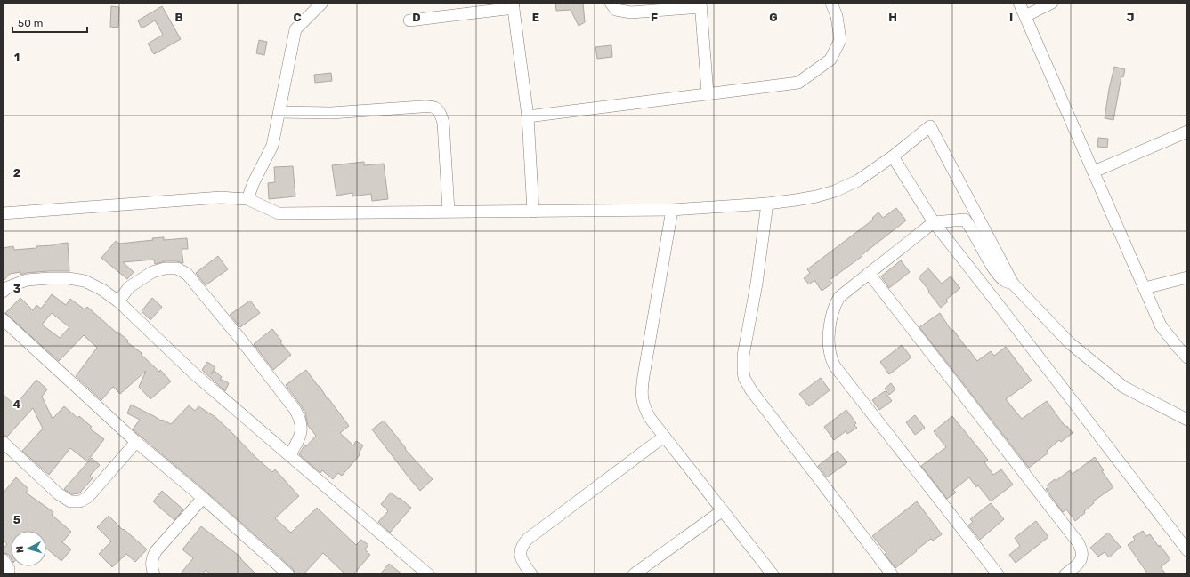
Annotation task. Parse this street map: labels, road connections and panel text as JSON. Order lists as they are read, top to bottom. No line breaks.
{"scale_bar":"50 m","north":"left","grid":{"columns":["B","C","D","E","F","G","H","I","J"],"rows":["1","2","3","4","5"]}}
